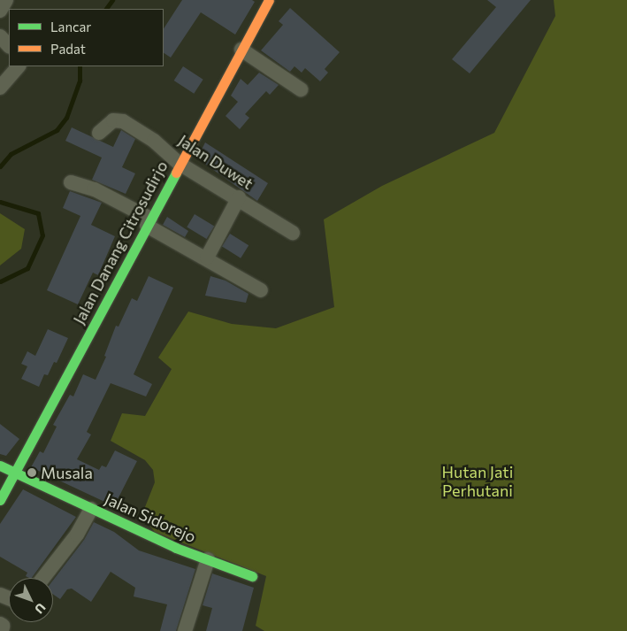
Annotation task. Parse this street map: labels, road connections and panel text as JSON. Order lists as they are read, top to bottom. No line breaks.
{"streets":{"street":["Jalan Duwet","Jalan Danang Citrosudirjo","Jalan Sidorejo"]},"crossings":[["Jalan Duwet","Jalan Danang Citrosudirjo"],["Jalan Danang Citrosudirjo","Jalan Sidorejo"]],"parks":["Hutan Jati Perhutani"],"places":["Musala"],"legend":["Lancar","Padat"],"north":"bottom right"}
